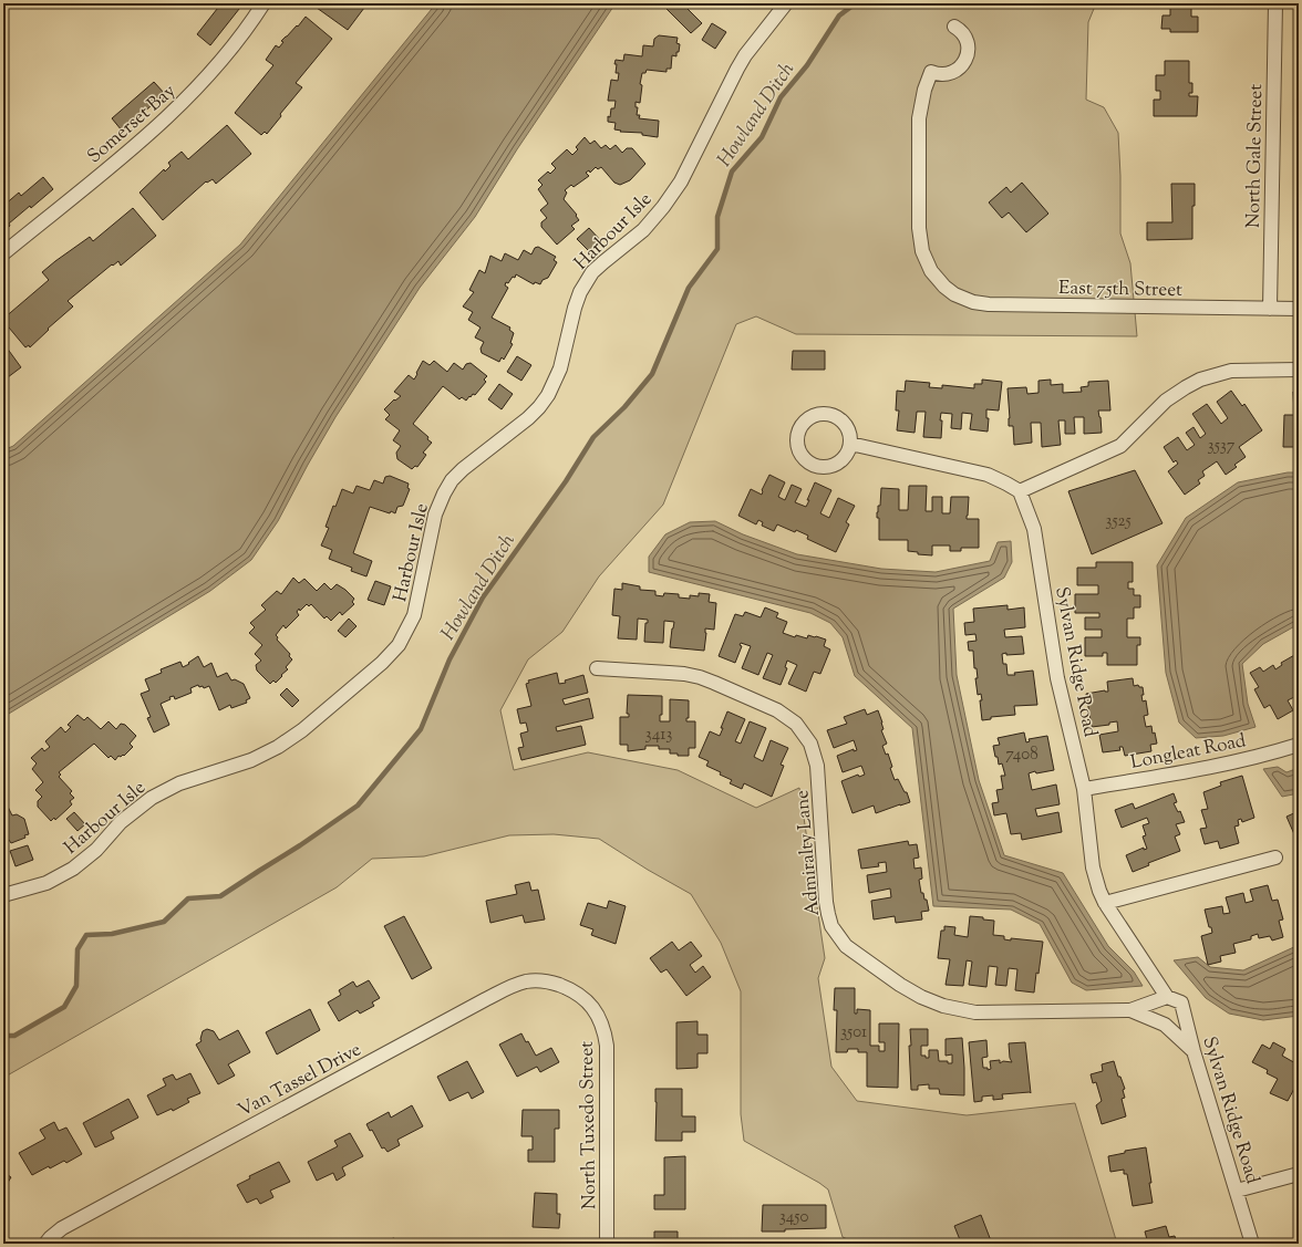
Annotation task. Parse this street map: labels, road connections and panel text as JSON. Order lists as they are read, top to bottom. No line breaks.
{"streets":{"street":["Somerset Bay","North Gale Street","Harbour Isle","East 75th Street","Sylvan Ridge Road","Longleat Road","Admiralty Lane","Van Tassel Drive","North Tuxedo Street"]},"crossings":[["North Gale Street","East 75th Street"],["Sylvan Ridge Road","Longleat Road"],["Sylvan Ridge Road","Admiralty Lane"],["Van Tassel Drive","North Tuxedo Street"]],"water":["Howland Ditch"],"house_numbers":["3537","3525","3413","7408","3501","3450"]}
